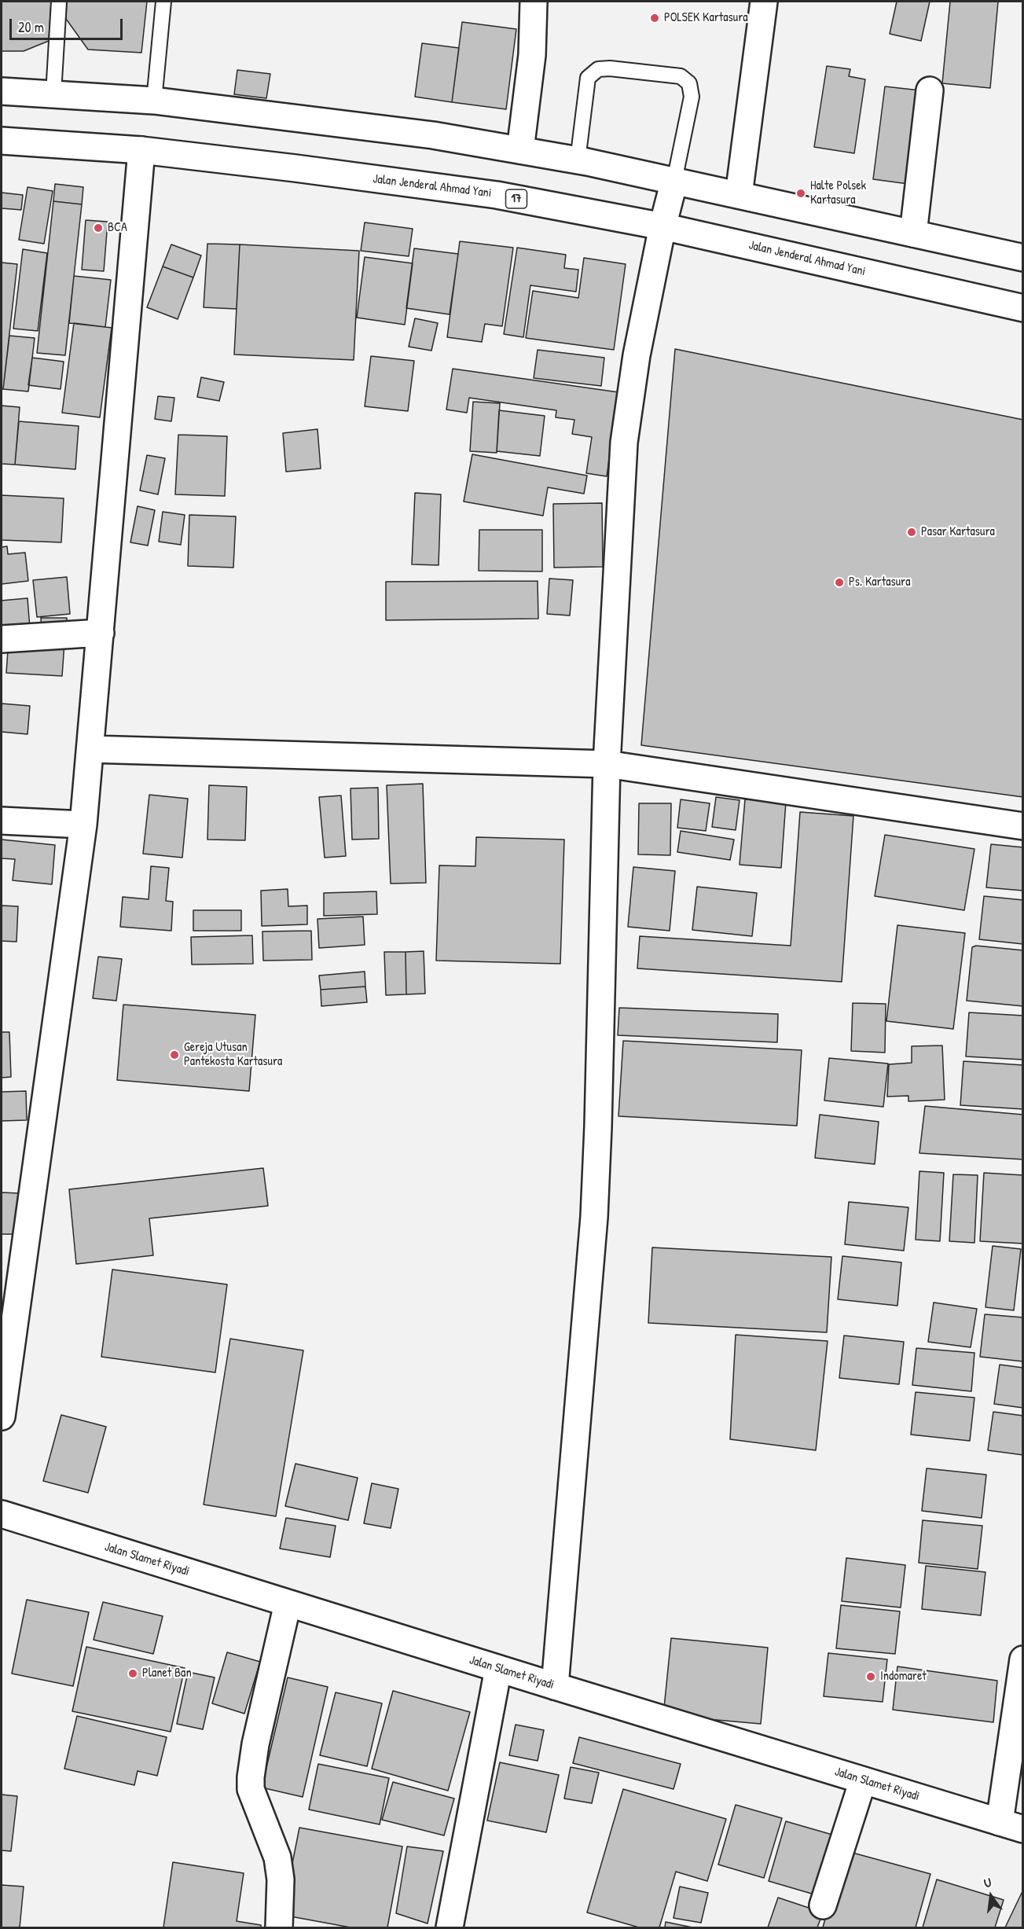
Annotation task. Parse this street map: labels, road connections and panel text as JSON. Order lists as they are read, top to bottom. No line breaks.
{"streets":{"main road":["Jalan Jenderal Ahmad Yani","17","Jalan Slamet Riyadi"]},"places":["POLSEK Kartasura","Halte Polsek Kartasura","BCA","Pasar Kartasura","Ps. Kartasura","Gereja Utusan Pantekosta Kartasura","Planet Ban","Indomaret"],"scale_bar":"20 m","north":"top"}
